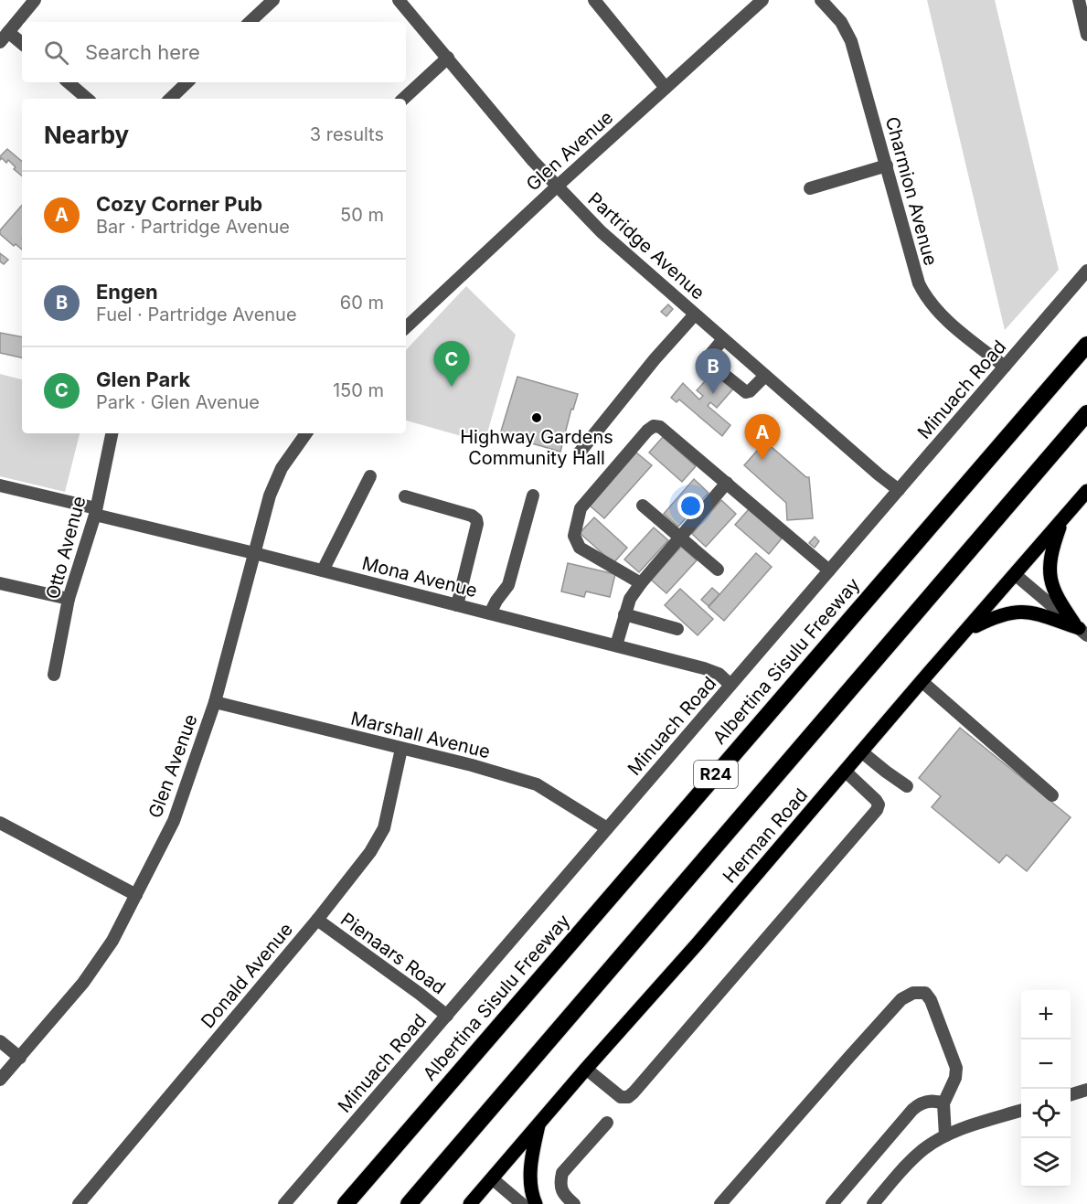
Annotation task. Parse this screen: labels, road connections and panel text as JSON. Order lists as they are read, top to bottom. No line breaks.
{"streets":{"highway":["Albertina Sisulu Freeway","R24"],"main road":["Herman Road"],"street":["Glen Avenue","Charmion Avenue","Partridge Avenue","Minuach Road","Otto Avenue","Mona Avenue","Marshall Avenue","Pienaars Road","Donald Avenue"]},"crossings":[["Glen Avenue","Partridge Avenue"],["Glen Avenue","Mona Avenue"],["Glen Avenue","Marshall Avenue"],["Charmion Avenue","Minuach Road"],["Partridge Avenue","Minuach Road"],["Minuach Road","Mona Avenue"],["Minuach Road","Marshall Avenue"],["Minuach Road","Pienaars Road"],["Otto Avenue","Mona Avenue"],["Marshall Avenue","Donald Avenue"],["Pienaars Road","Donald Avenue"]],"places":["Highway Gardens Community Hall"],"page":{"search":"Search here","heading":["Nearby","3 results"],"list":[{"mark":"A","name":"Cozy Corner Pub","note":"Bar · Partridge Avenue","value":"50 m"},{"mark":"B","name":"Engen","note":"Fuel · Partridge Avenue","value":"60 m"},{"mark":"C","name":"Glen Park","note":"Park · Glen Avenue","value":"150 m"}],"pins":["C","B","A"],"map_buttons":["+","−"]}}
